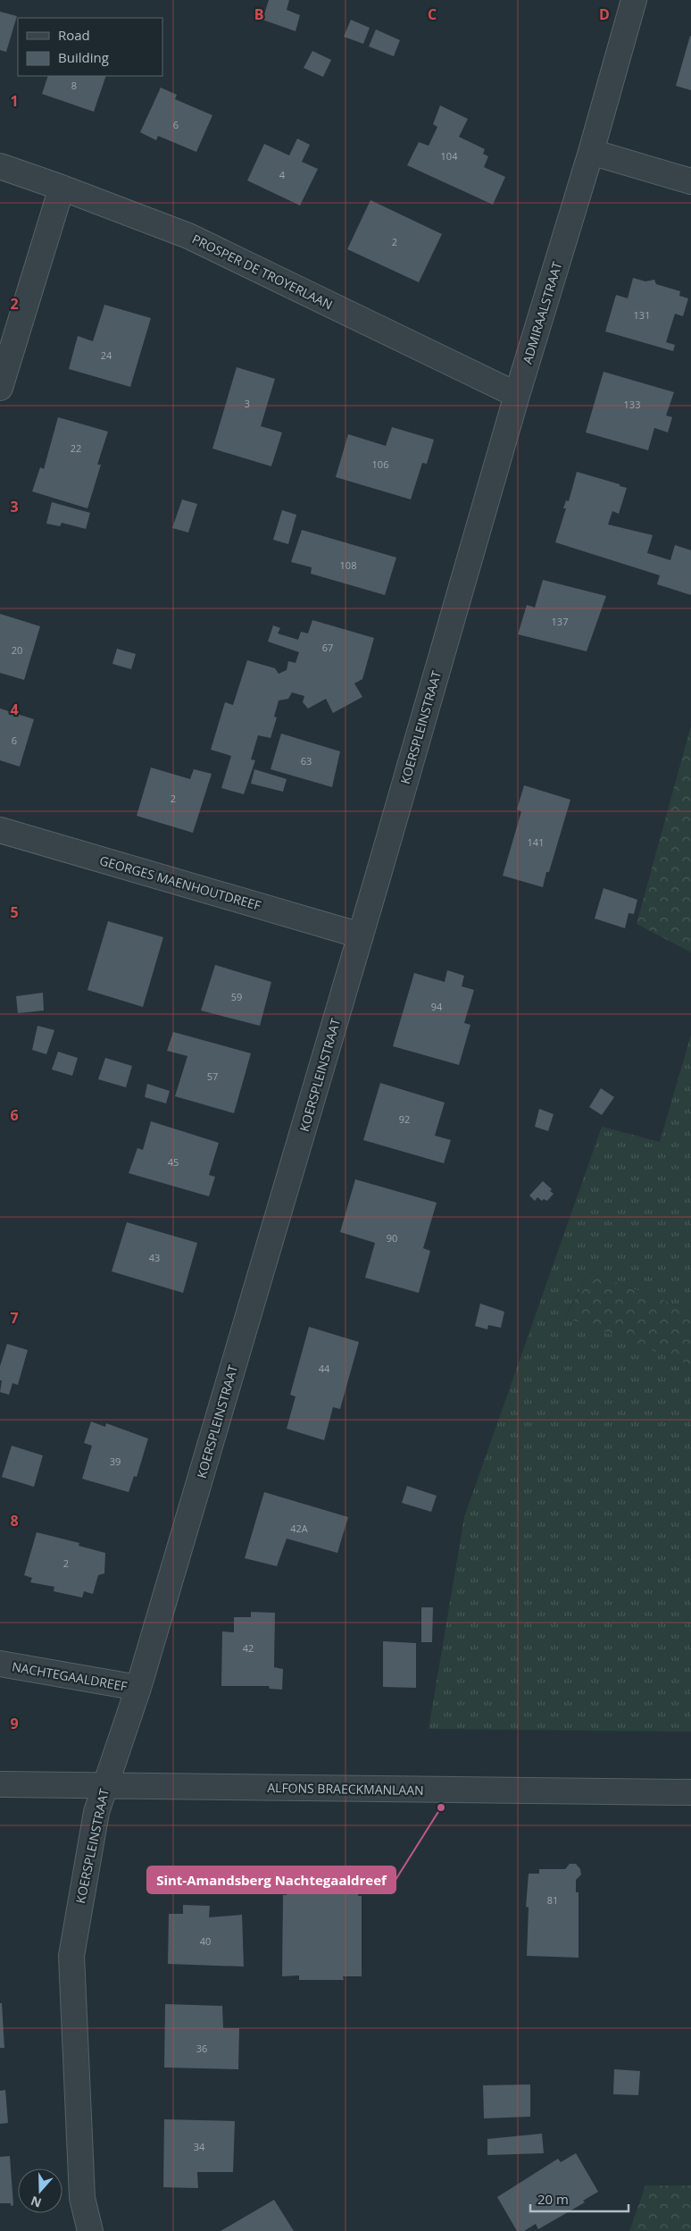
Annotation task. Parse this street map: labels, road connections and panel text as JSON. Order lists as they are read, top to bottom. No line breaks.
{"streets":{"street":["PROSPER DE TROYERLAAN","ADMIRAALSTRAAT","KOERSPLEINSTRAAT","GEORGES MAENHOUTDREEF","NACHTEGAALDREEF","ALFONS BRAECKMANLAAN"]},"crossings":[["PROSPER DE TROYERLAAN","ADMIRAALSTRAAT"],["ADMIRAALSTRAAT","KOERSPLEINSTRAAT"],["KOERSPLEINSTRAAT","GEORGES MAENHOUTDREEF"],["KOERSPLEINSTRAAT","NACHTEGAALDREEF"],["KOERSPLEINSTRAAT","ALFONS BRAECKMANLAAN"]],"places":["Sint-Amandsberg Nachtegaaldreef"],"house_numbers":["8","6","104","4","2","131","24","3","133","22","106","108","137","67","20","6","63","2","141","59","94","57","92","45","90","43","44","39","42A","2","42","81","40","36","34"],"legend":["Road","Building"],"scale_bar":"20 m","north":"bottom","grid":{"columns":["B","C","D"],"rows":["1","2","3","4","5","6","7","8","9"]}}
